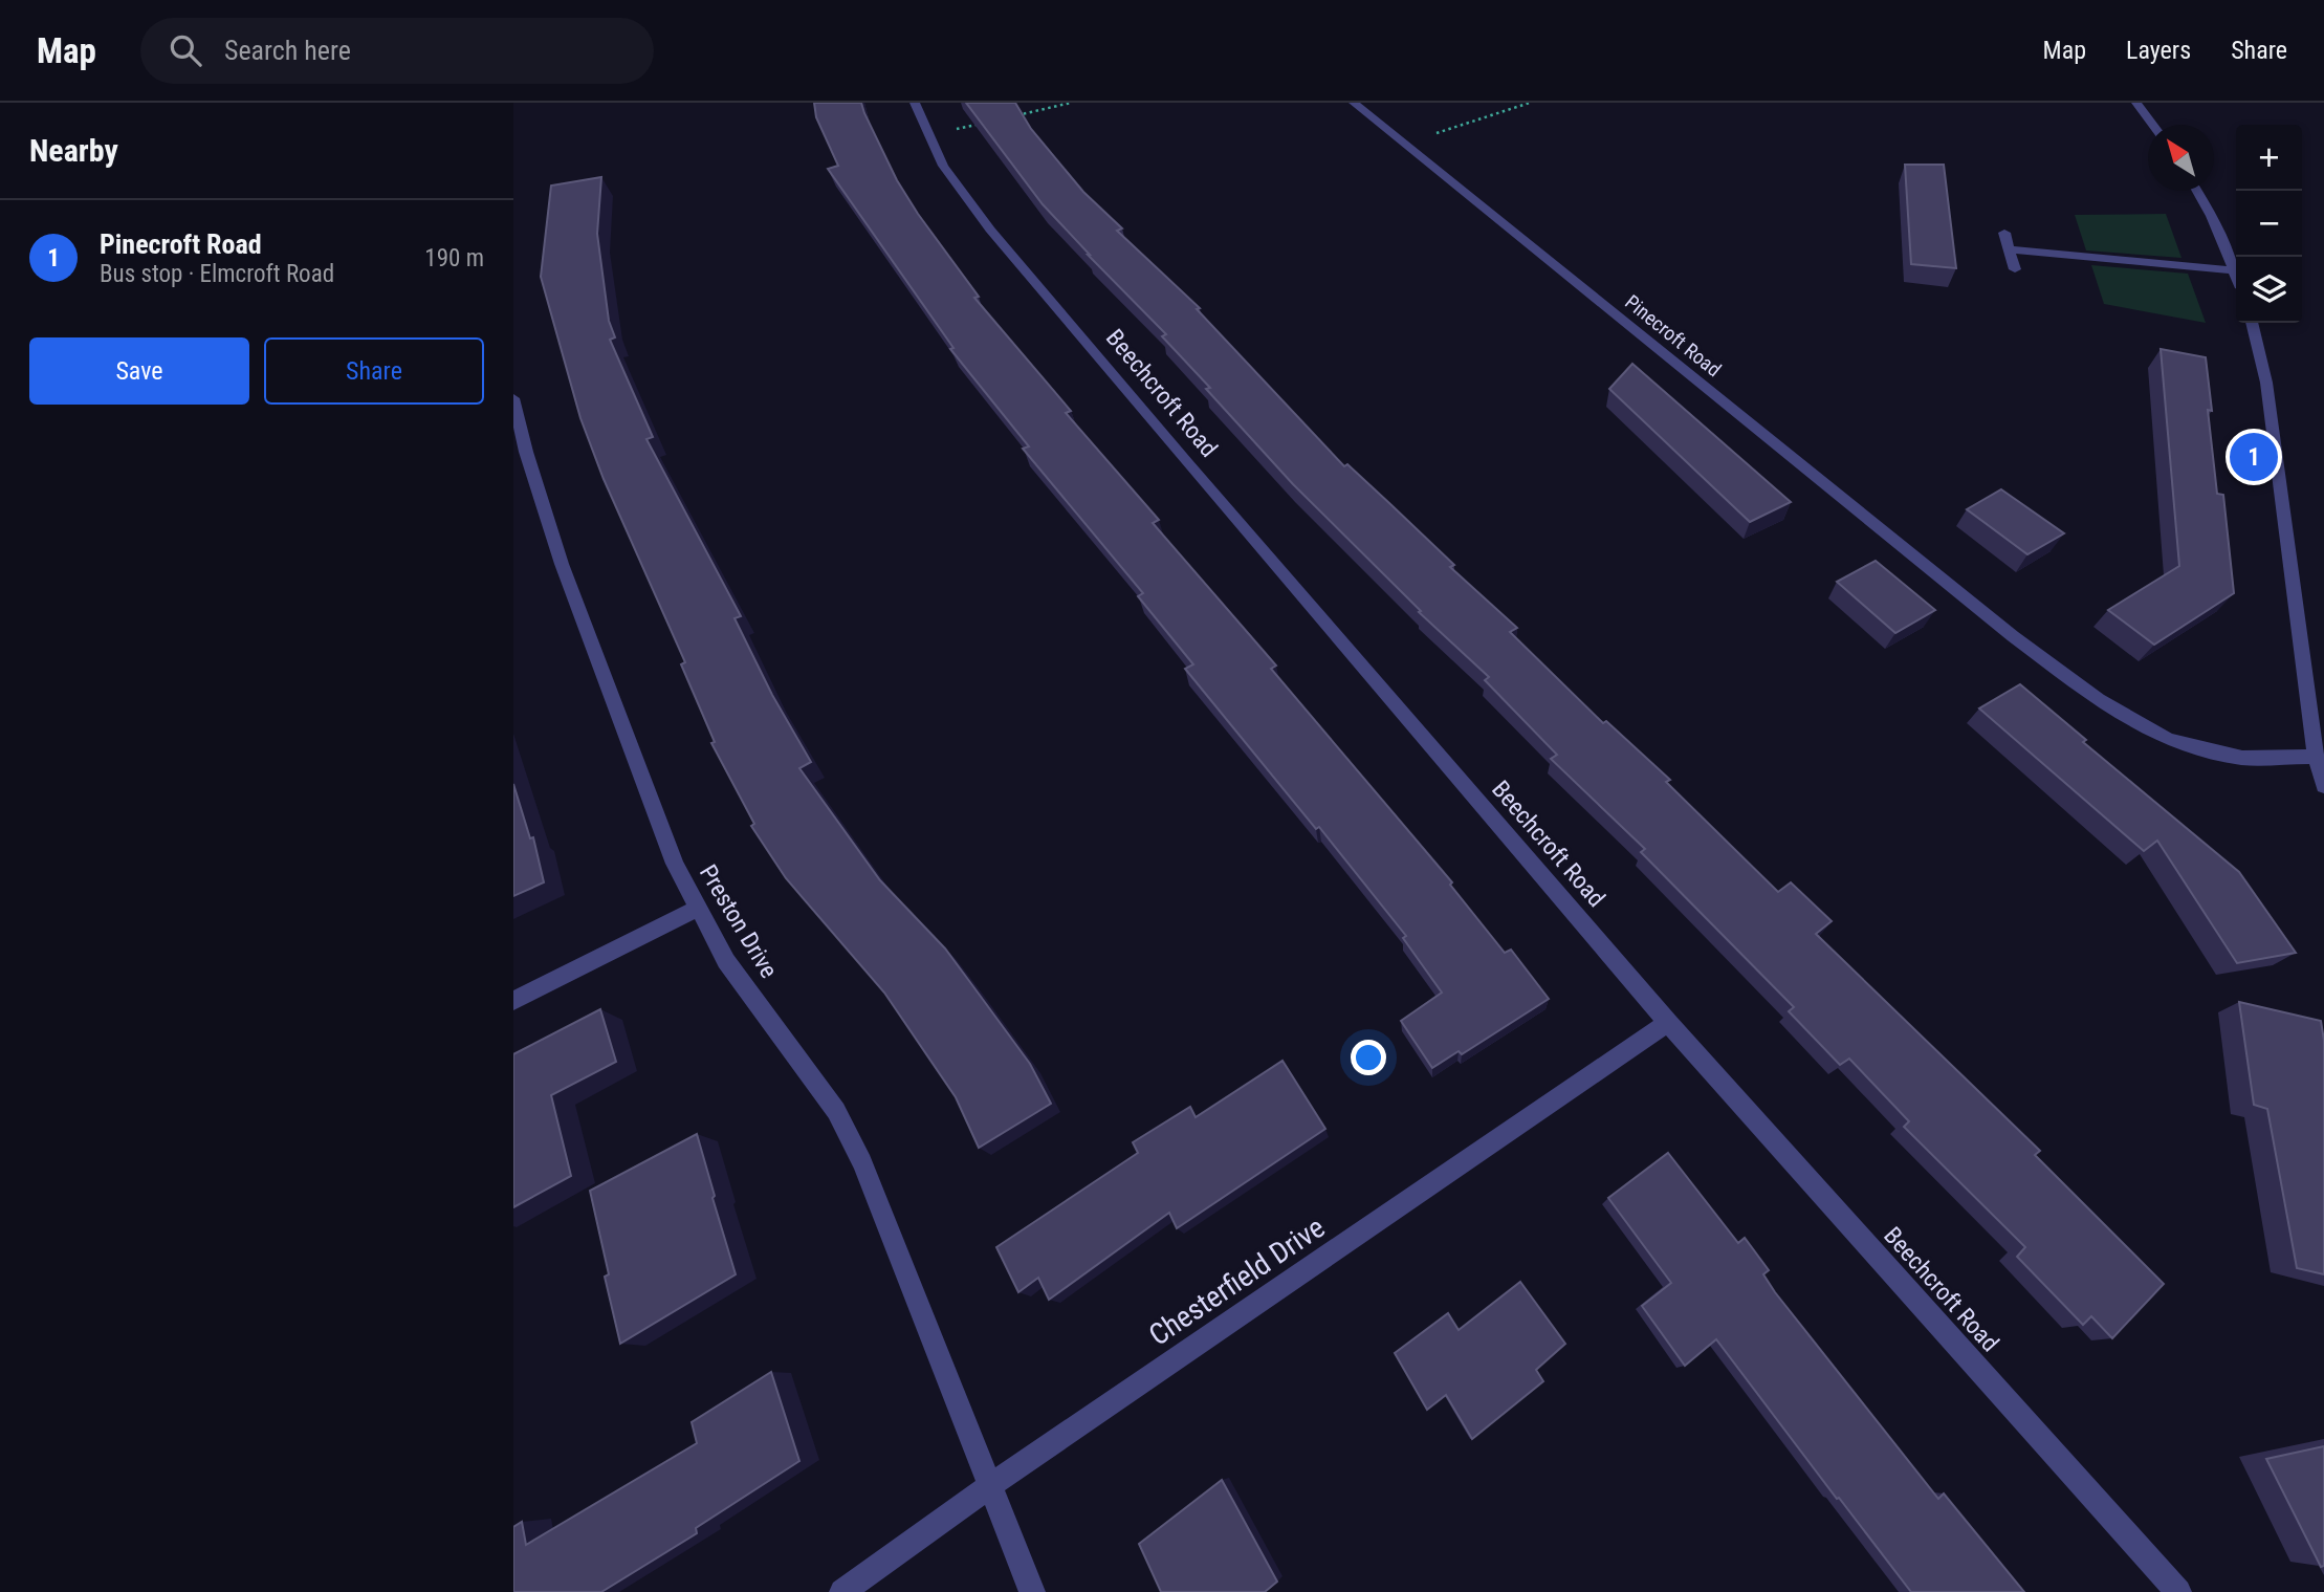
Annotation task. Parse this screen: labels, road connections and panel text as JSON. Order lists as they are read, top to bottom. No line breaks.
{"streets":{"street":["Pinecroft Road","Beechcroft Road","Preston Drive","Chesterfield Drive"]},"crossings":[["Beechcroft Road","Chesterfield Drive"],["Preston Drive","Chesterfield Drive"]],"north":"top left","page":{"header":"Map","search":"Search here","nav":["Map","Layers","Share"],"heading":"Nearby","map_buttons":["+","−"],"list":[{"mark":"1","name":"Pinecroft Road","note":"Bus stop · Elmcroft Road","value":"190 m"}],"buttons":["Save","Share"],"pins":"1"}}
